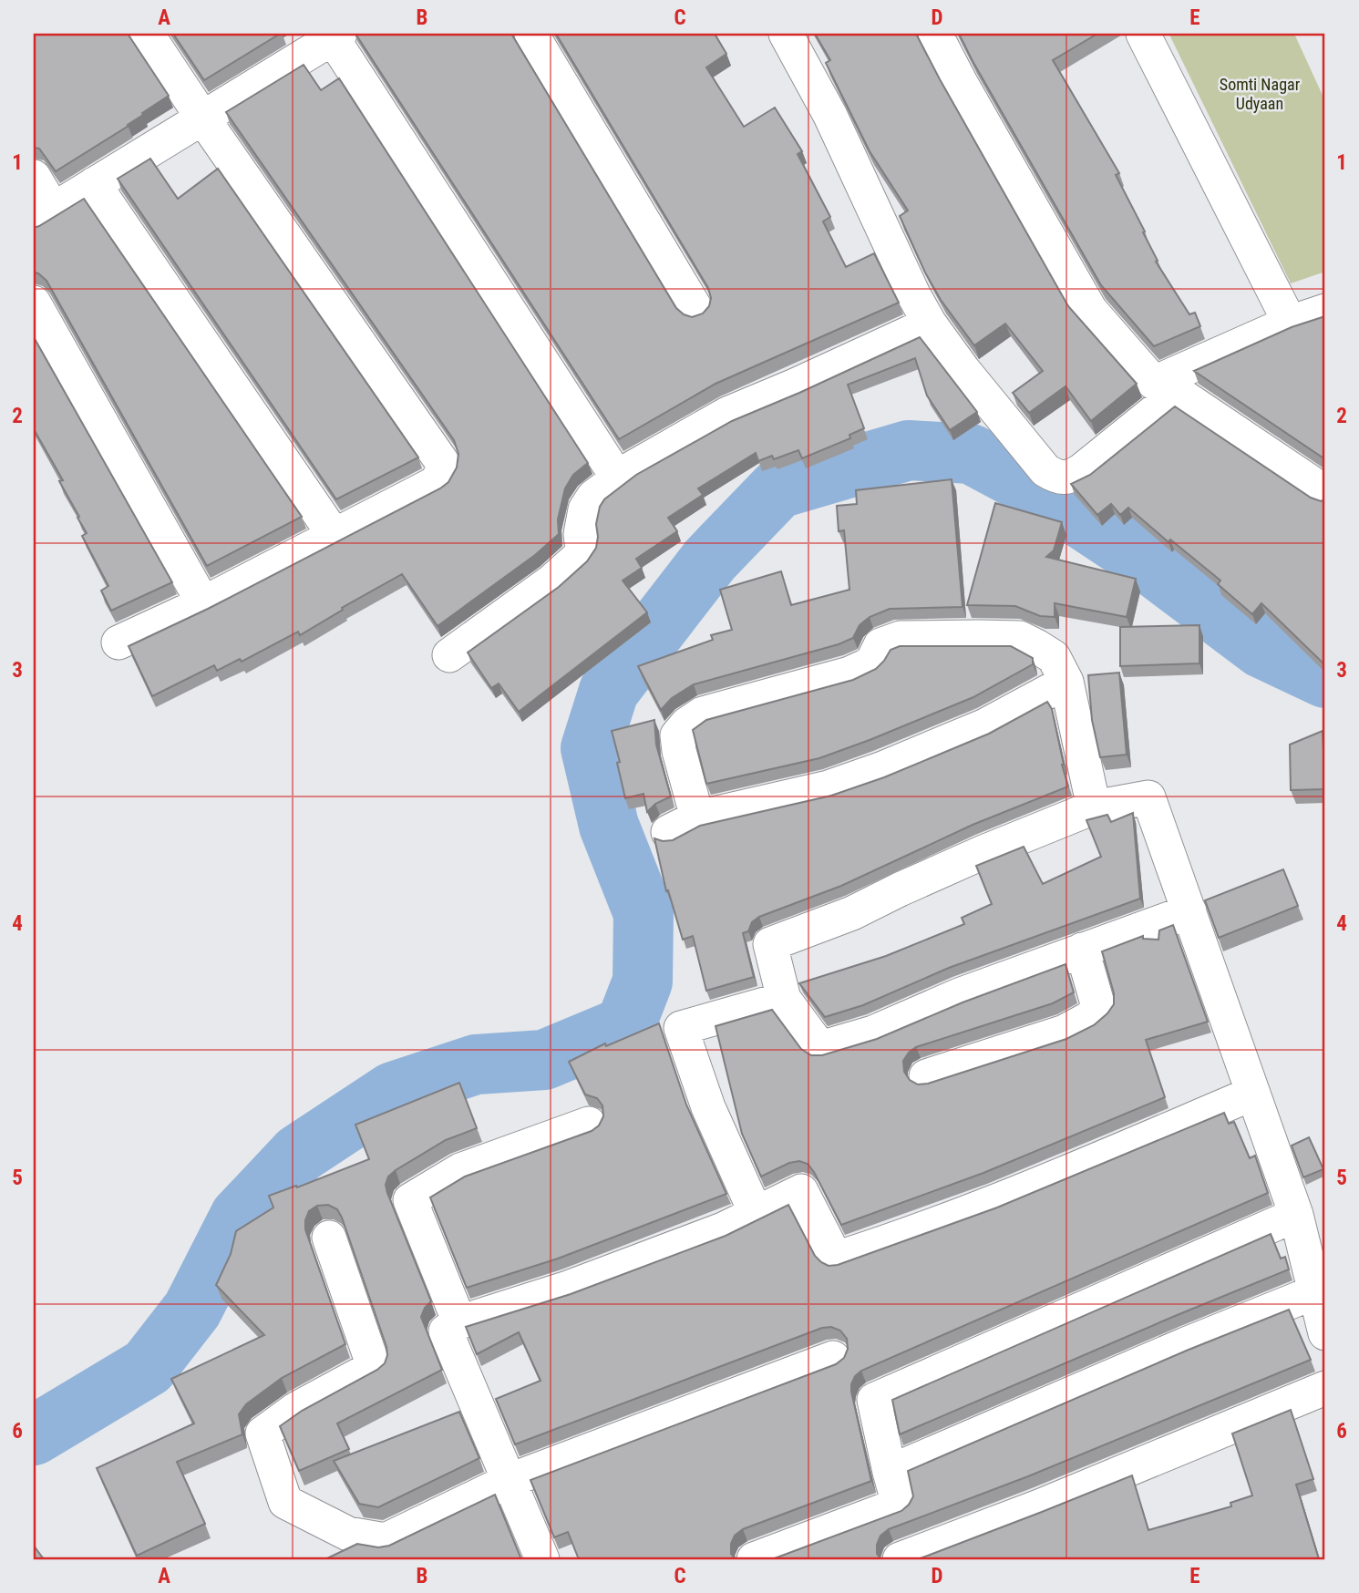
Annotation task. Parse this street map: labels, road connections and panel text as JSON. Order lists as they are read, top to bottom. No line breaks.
{"parks":["Somti Nagar Udyaan"],"grid":{"columns":["A","B","C","D","E"],"rows":["1","2","3","4","5","6"]}}
